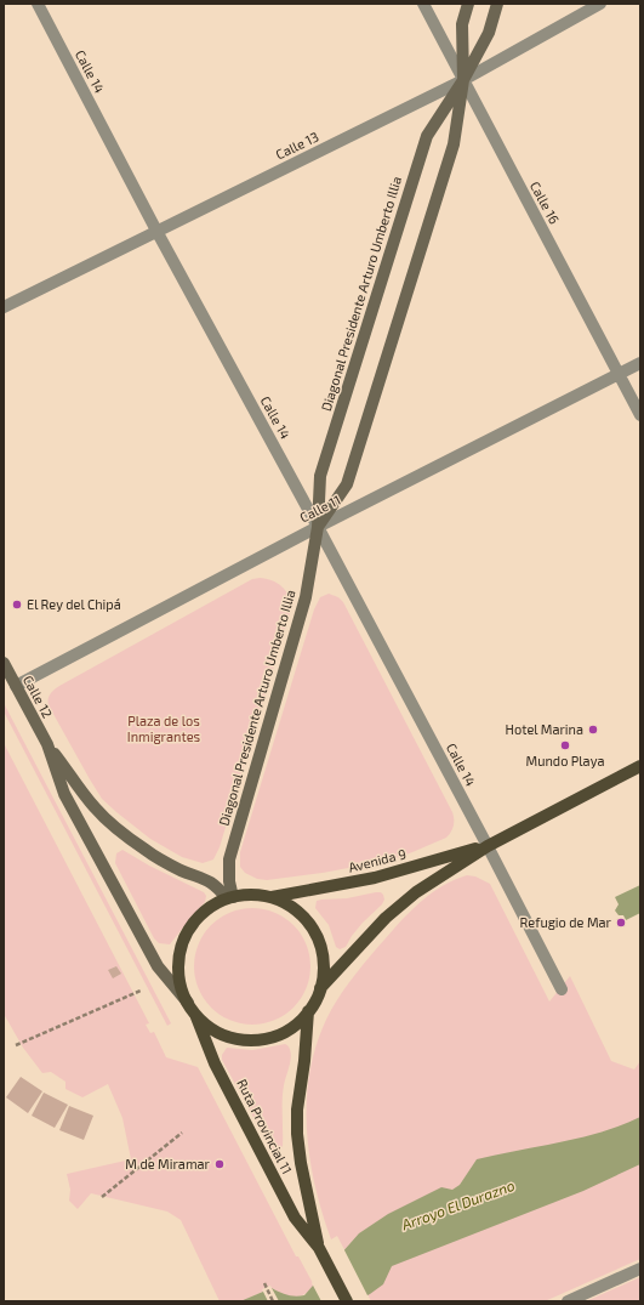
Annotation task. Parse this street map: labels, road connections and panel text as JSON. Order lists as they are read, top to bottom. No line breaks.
{"streets":{"main road":["Diagonal Presidente Arturo Umberto Illia","Calle 12","Avenida 9","Ruta Provincial 11"],"street":["Calle 14","Calle 13","Calle 16","Calle 11"]},"crossings":[["Calle 14","Calle 13"],["Calle 14","Diagonal Presidente Arturo Umberto Illia"],["Calle 14","Calle 11"],["Calle 14","Avenida 9"],["Calle 13","Calle 16"],["Calle 13","Diagonal Presidente Arturo Umberto Illia"],["Calle 16","Diagonal Presidente Arturo Umberto Illia"],["Calle 16","Calle 11"],["Diagonal Presidente Arturo Umberto Illia","Calle 11"],["Diagonal Presidente Arturo Umberto Illia","Avenida 9"],["Diagonal Presidente Arturo Umberto Illia","Ruta Provincial 11"],["Calle 11","Calle 12"],["Avenida 9","Ruta Provincial 11"]],"water":["Arroyo El Durazno"],"parks":["Plaza de los Inmigrantes"],"places":["El Rey del Chipá","Hotel Marina","Mundo Playa","Refugio de Mar","M de Miramar"]}
